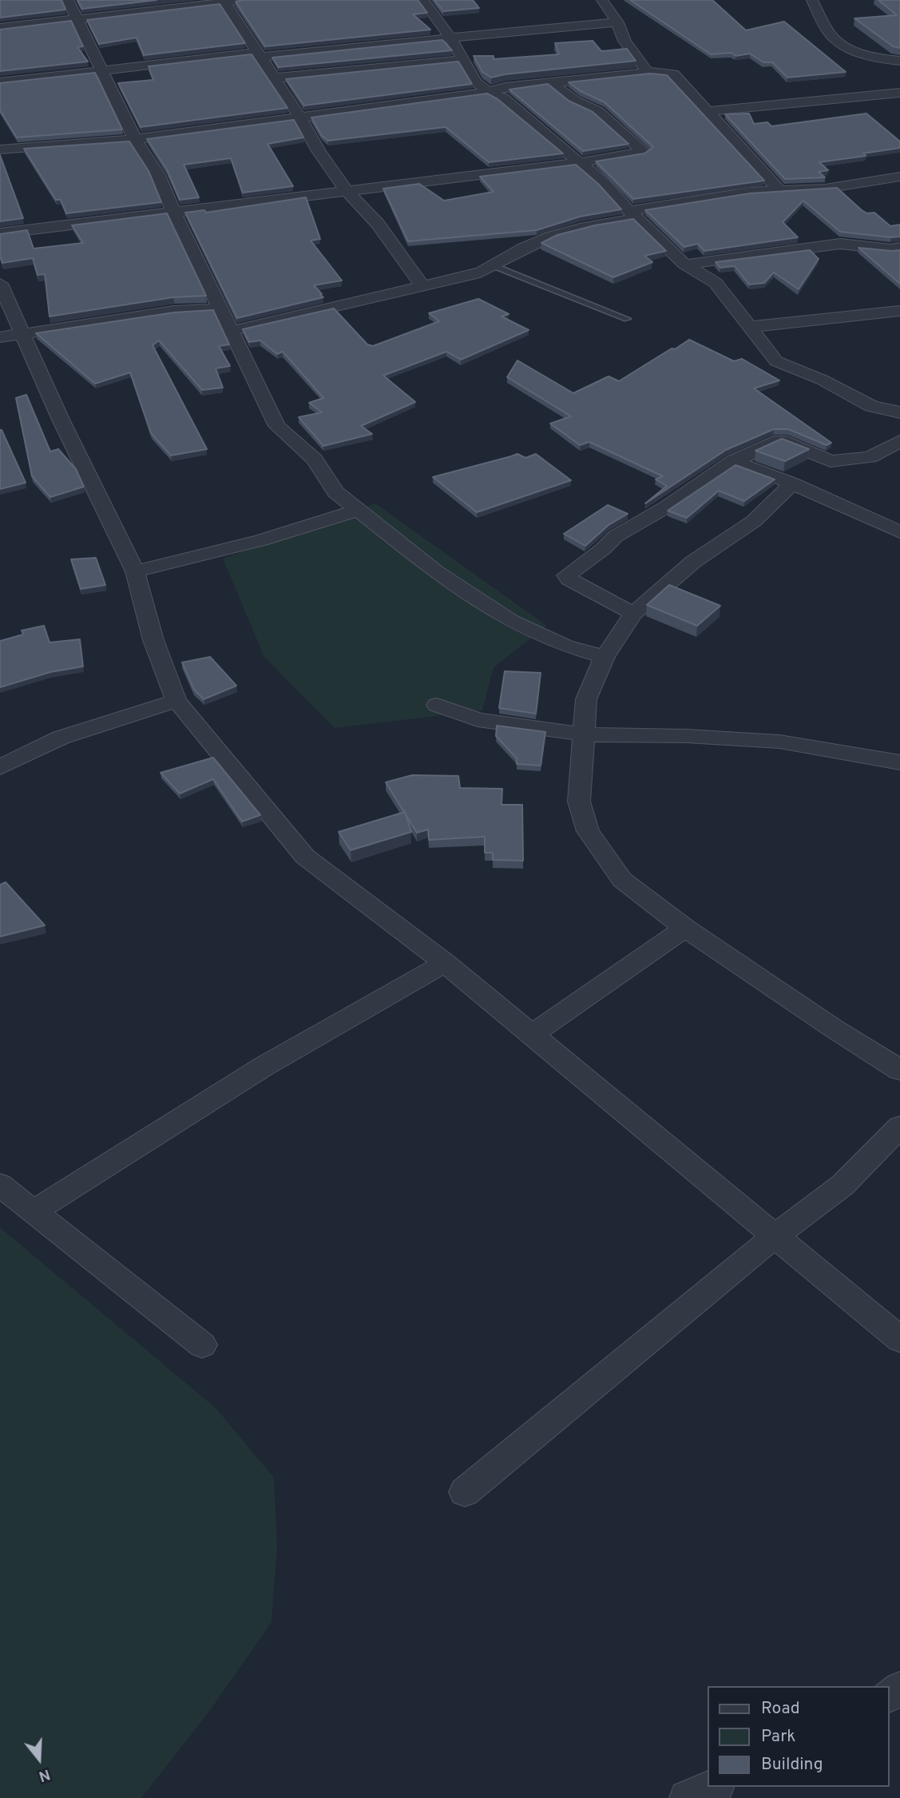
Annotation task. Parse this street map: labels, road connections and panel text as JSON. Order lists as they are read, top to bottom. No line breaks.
{"legend":["Road","Park","Building"],"north":"bottom"}
